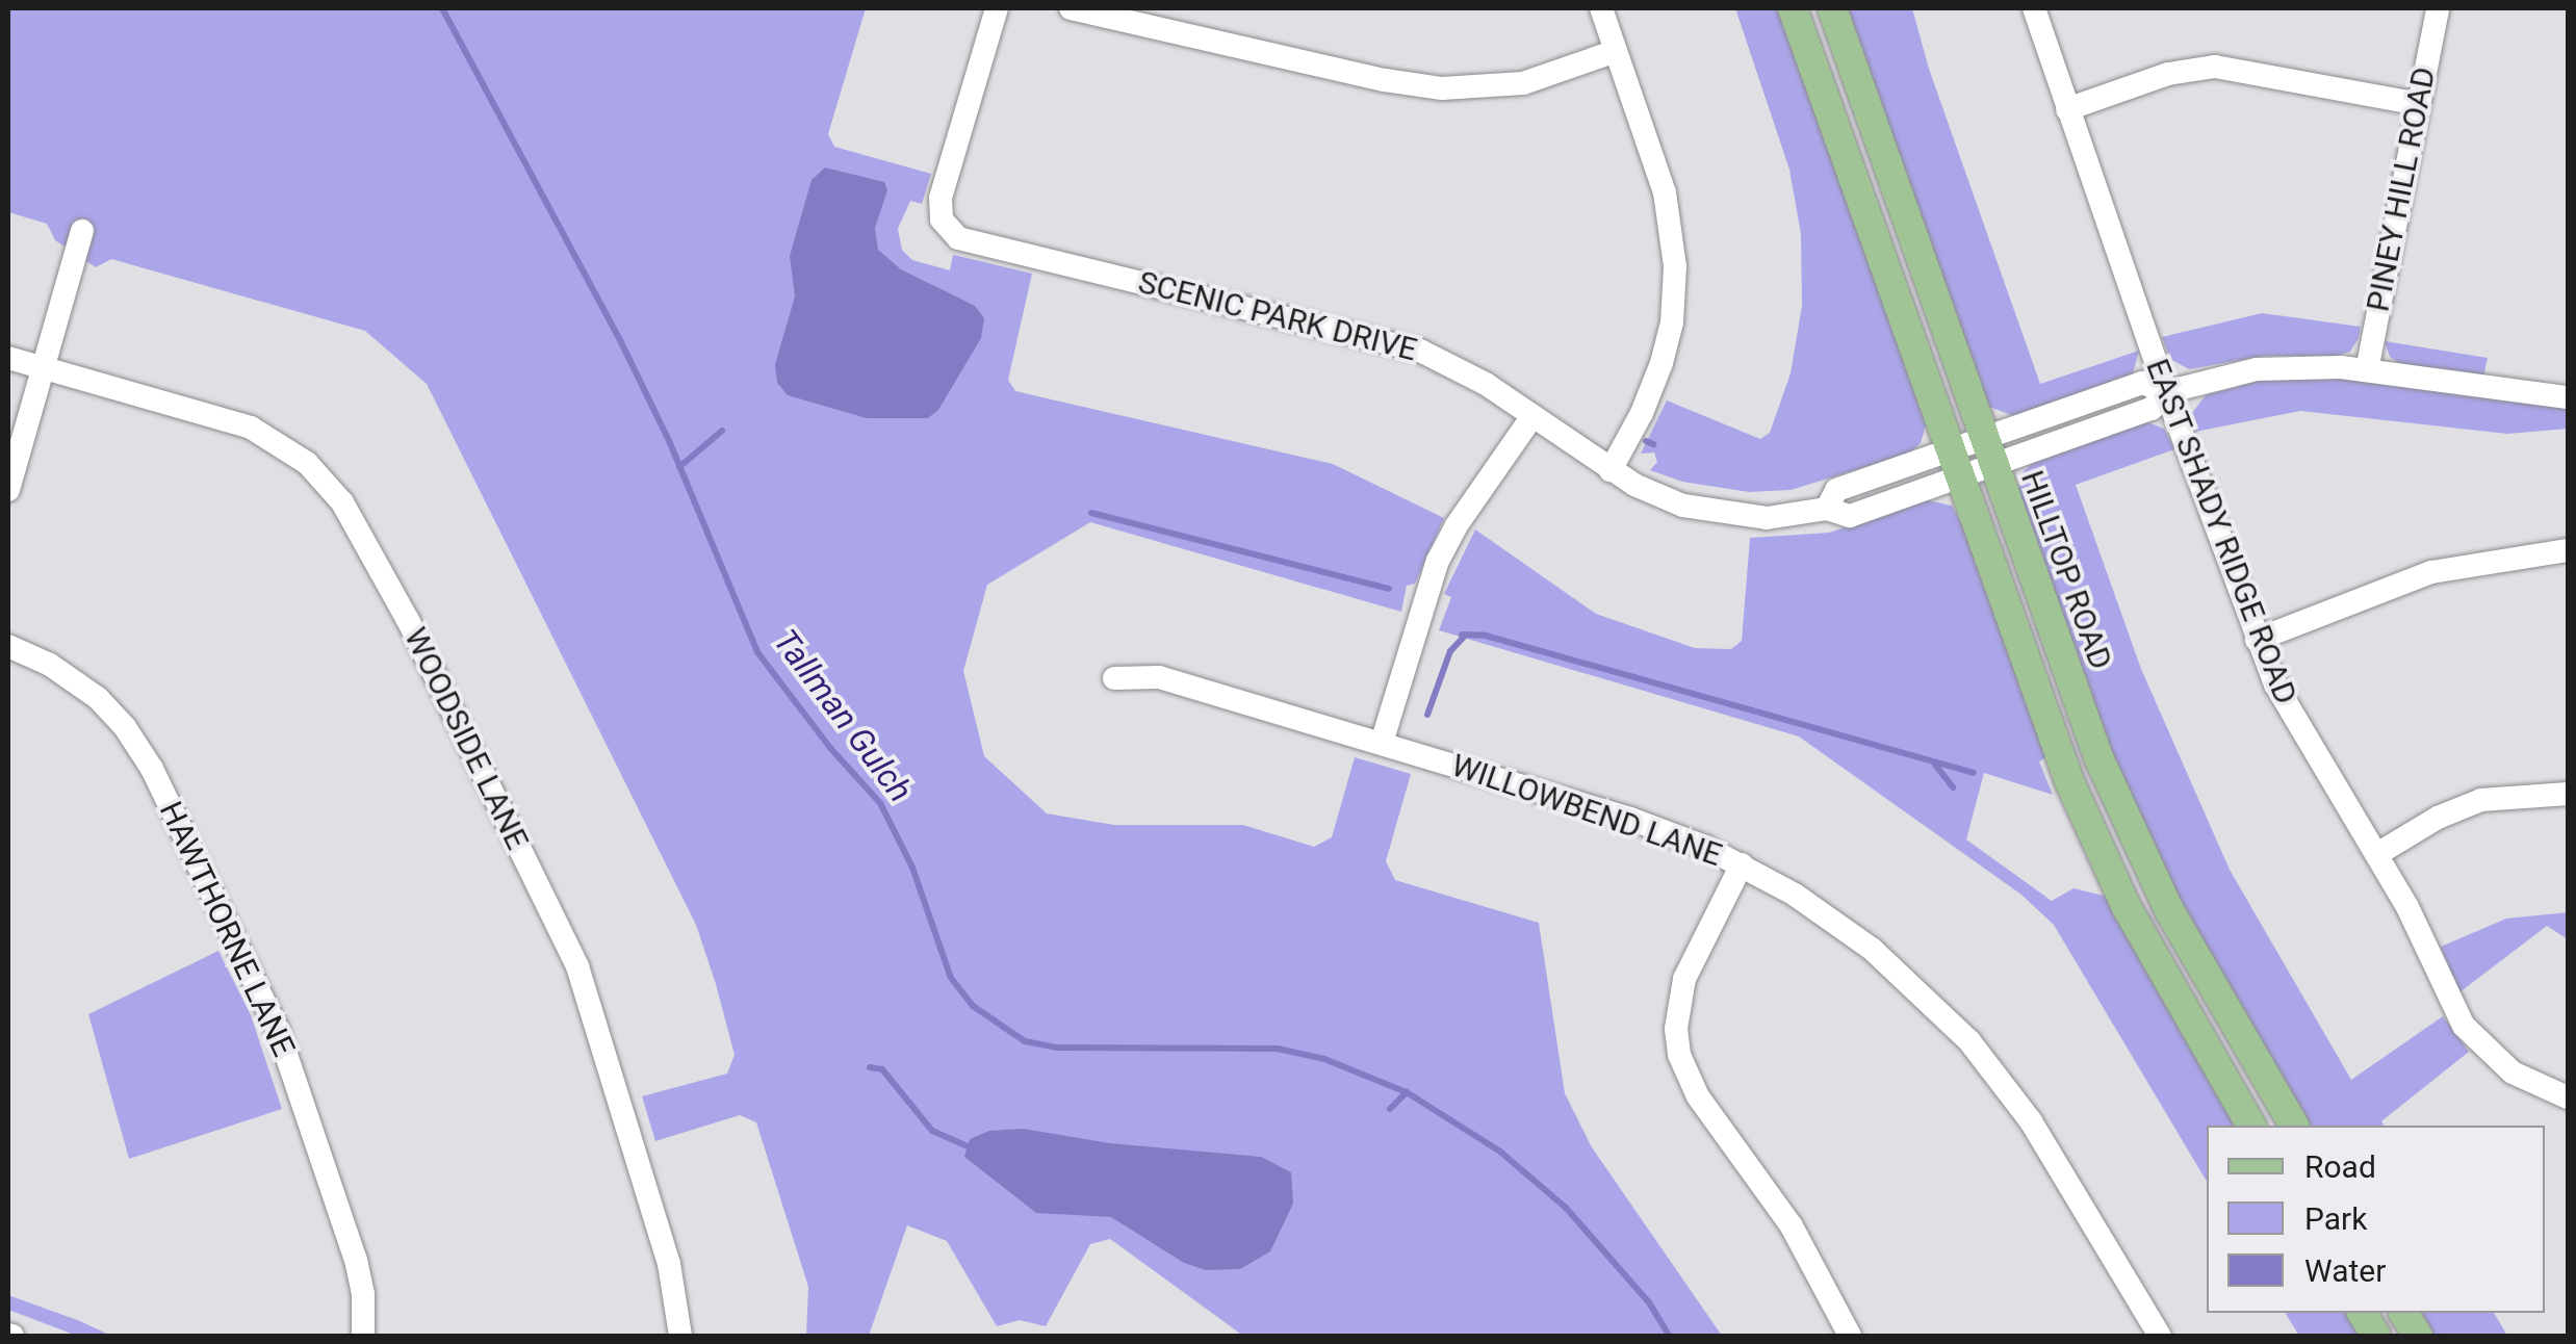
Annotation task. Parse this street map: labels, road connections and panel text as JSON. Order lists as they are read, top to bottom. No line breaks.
{"streets":{"main road":["HILLTOP ROAD"],"street":["PINEY HILL ROAD","SCENIC PARK DRIVE","EAST SHADY RIDGE ROAD","WOODSIDE LANE","WILLOWBEND LANE","HAWTHORNE LANE"]},"water":["Tallman Gulch"],"legend":["Road","Park","Water"]}
